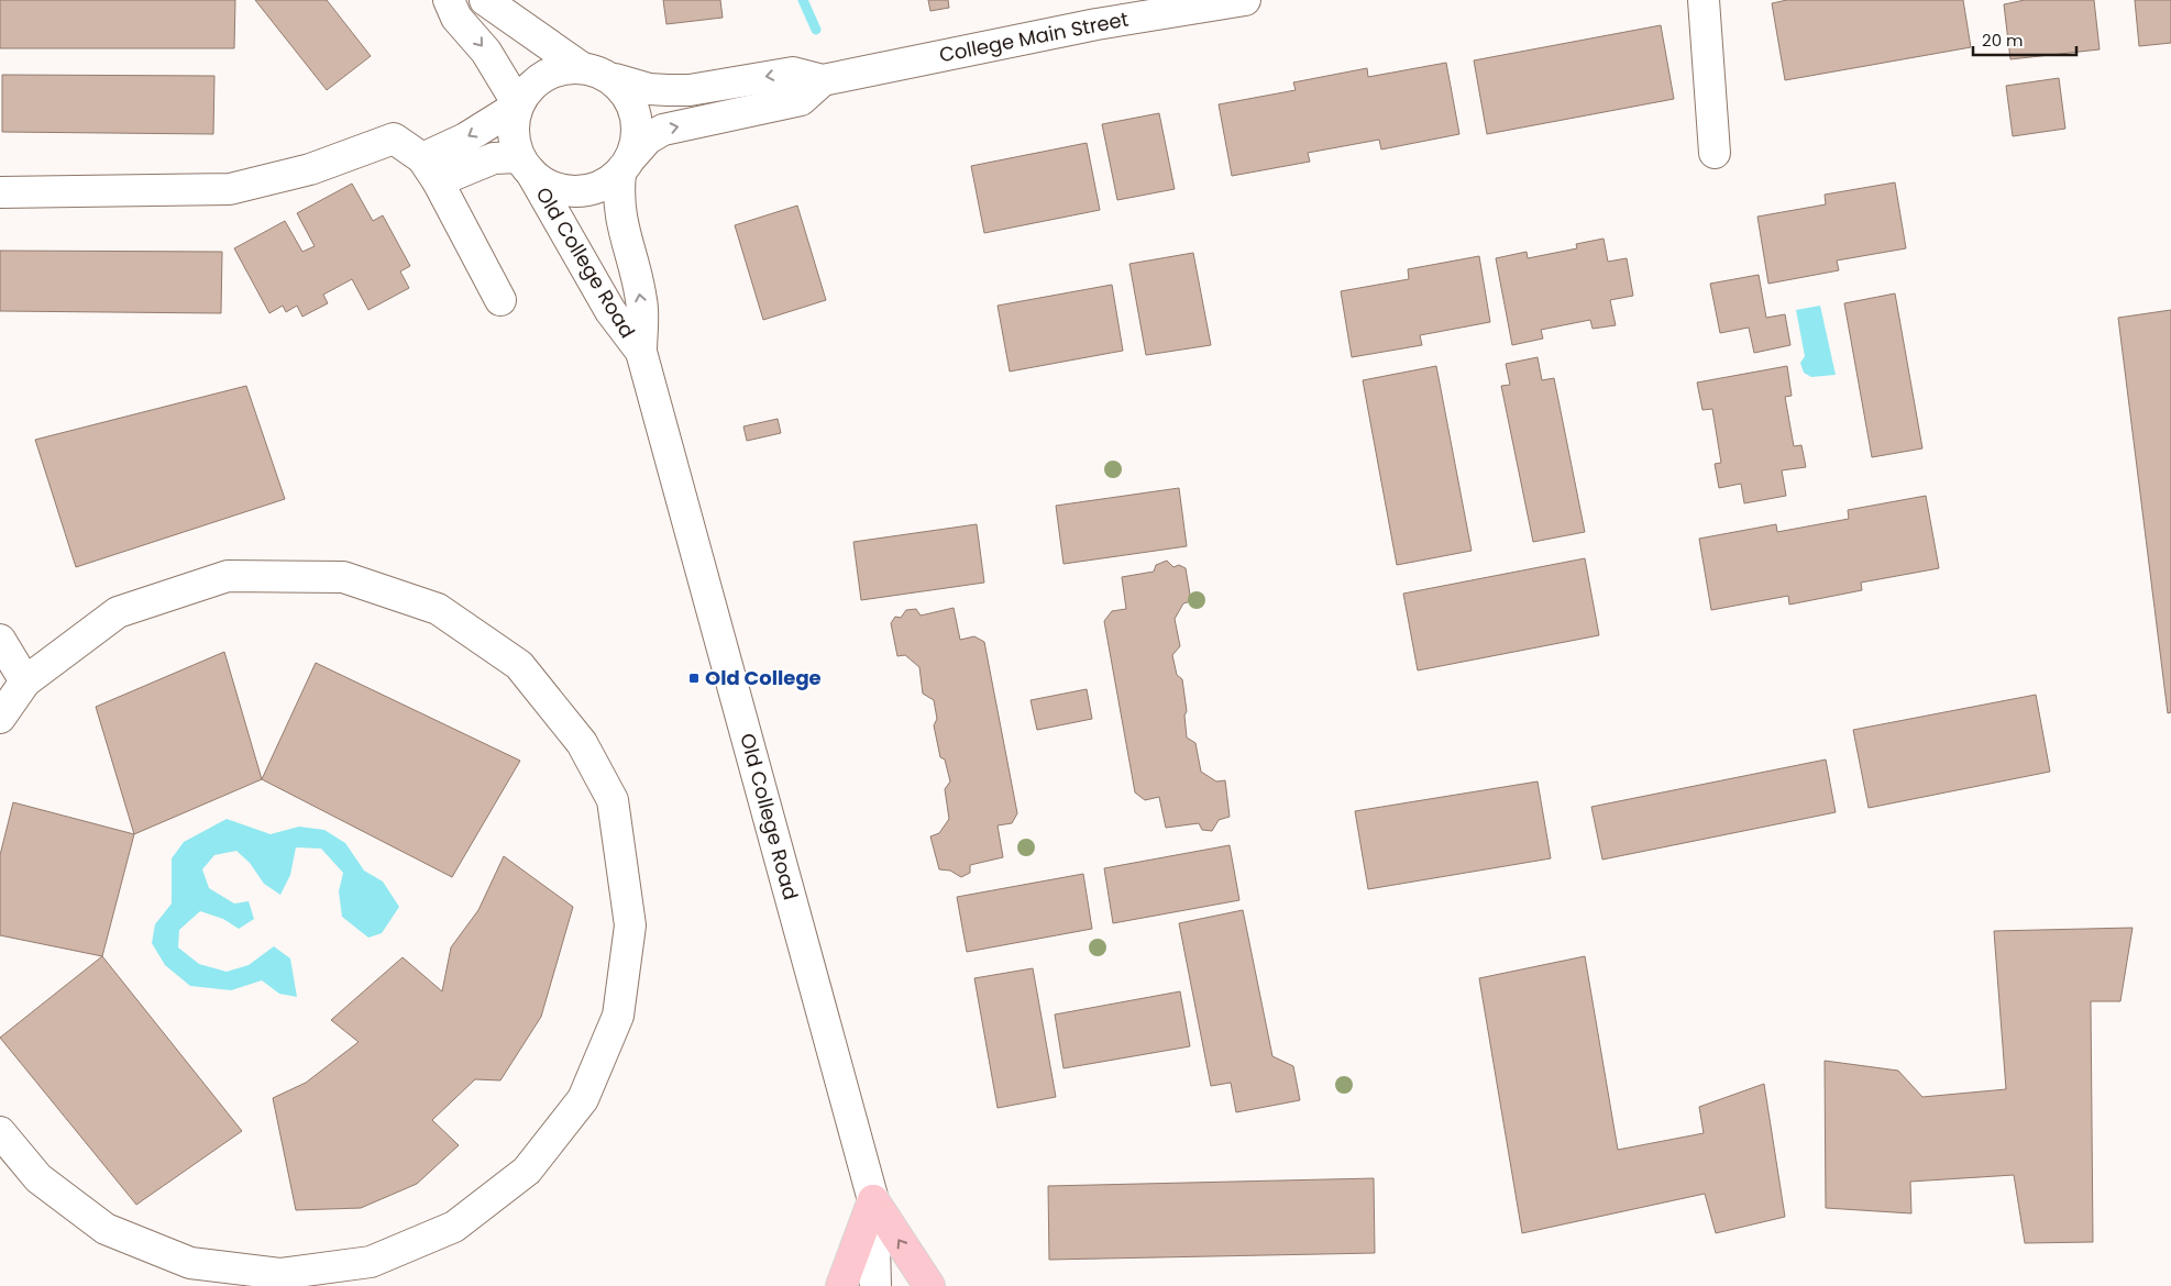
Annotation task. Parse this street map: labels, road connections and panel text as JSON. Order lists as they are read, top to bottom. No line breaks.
{"streets":{"street":["College Main Street","Old College Road"]},"crossings":[["College Main Street","Old College Road"]],"places":{"transit":["Old College"]},"scale_bar":"20 m"}
